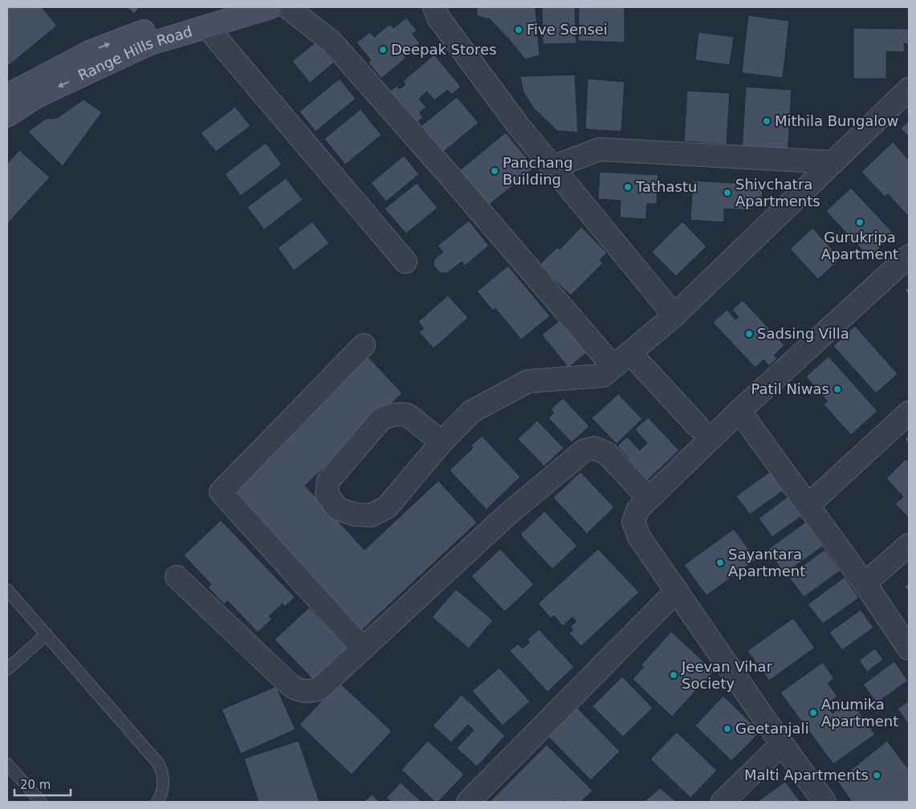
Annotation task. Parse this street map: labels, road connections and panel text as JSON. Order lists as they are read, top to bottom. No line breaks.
{"streets":{"main road":["Range Hills Road"]},"places":["Five Sensei","Deepak Stores","Mithila Bungalow","Panchang Building","Tathastu","Shivchatra Apartments","Gurukripa Apartment","Sadsing Villa","Patil Niwas","Sayantara Apartment","Jeevan Vihar Society","Anumika Apartment","Geetanjali","Malti Apartments"],"scale_bar":"20 m"}
